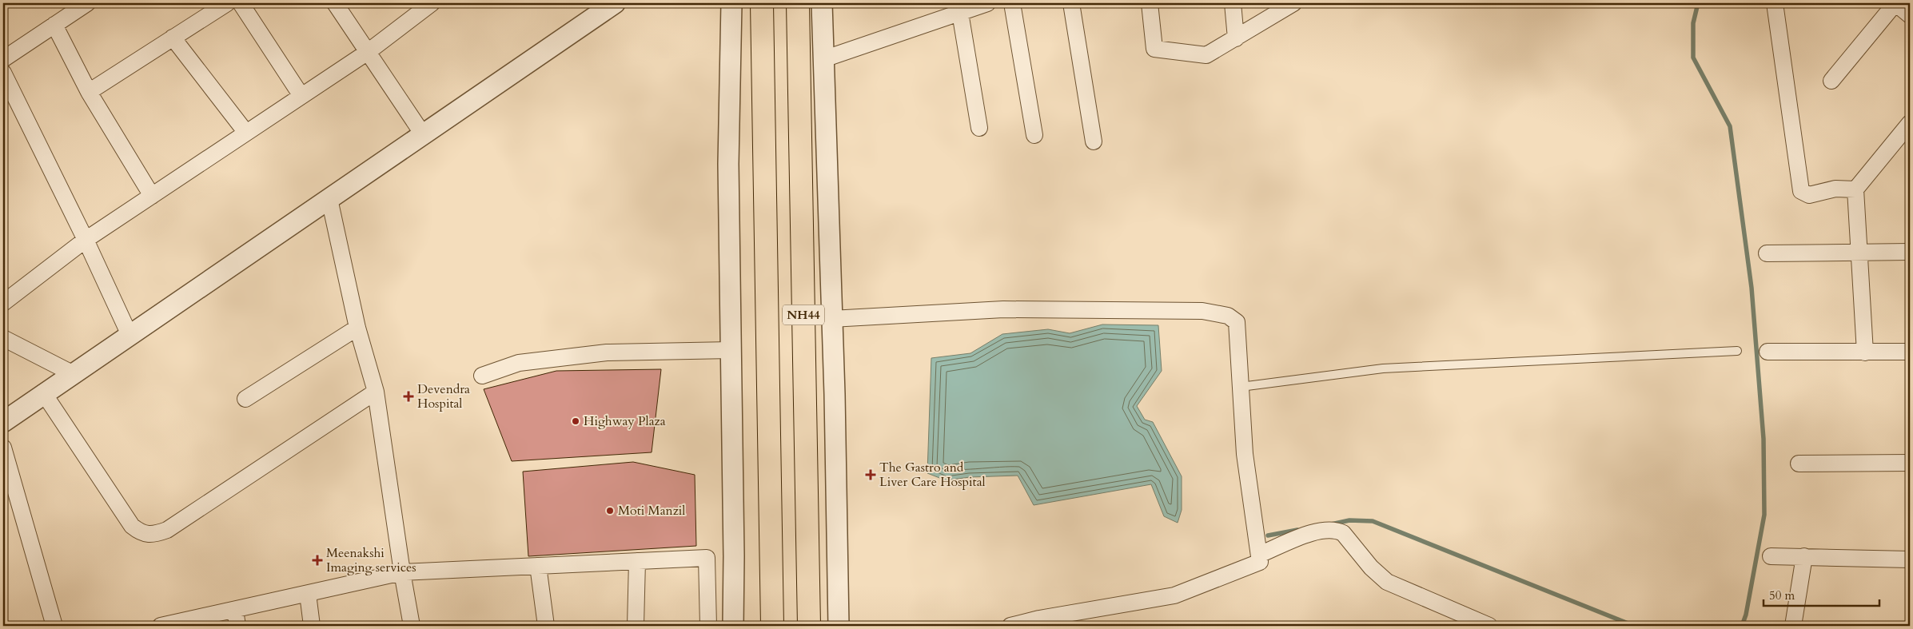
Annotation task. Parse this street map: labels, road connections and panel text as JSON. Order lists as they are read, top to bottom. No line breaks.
{"streets":{"highway":["NH44"]},"places":{"health":["Devendra Hospital","The Gastro and Liver Care Hospital","Meenakshi Imaging services"],"other":["Highway Plaza","Moti Manzil"]},"scale_bar":"50 m"}
